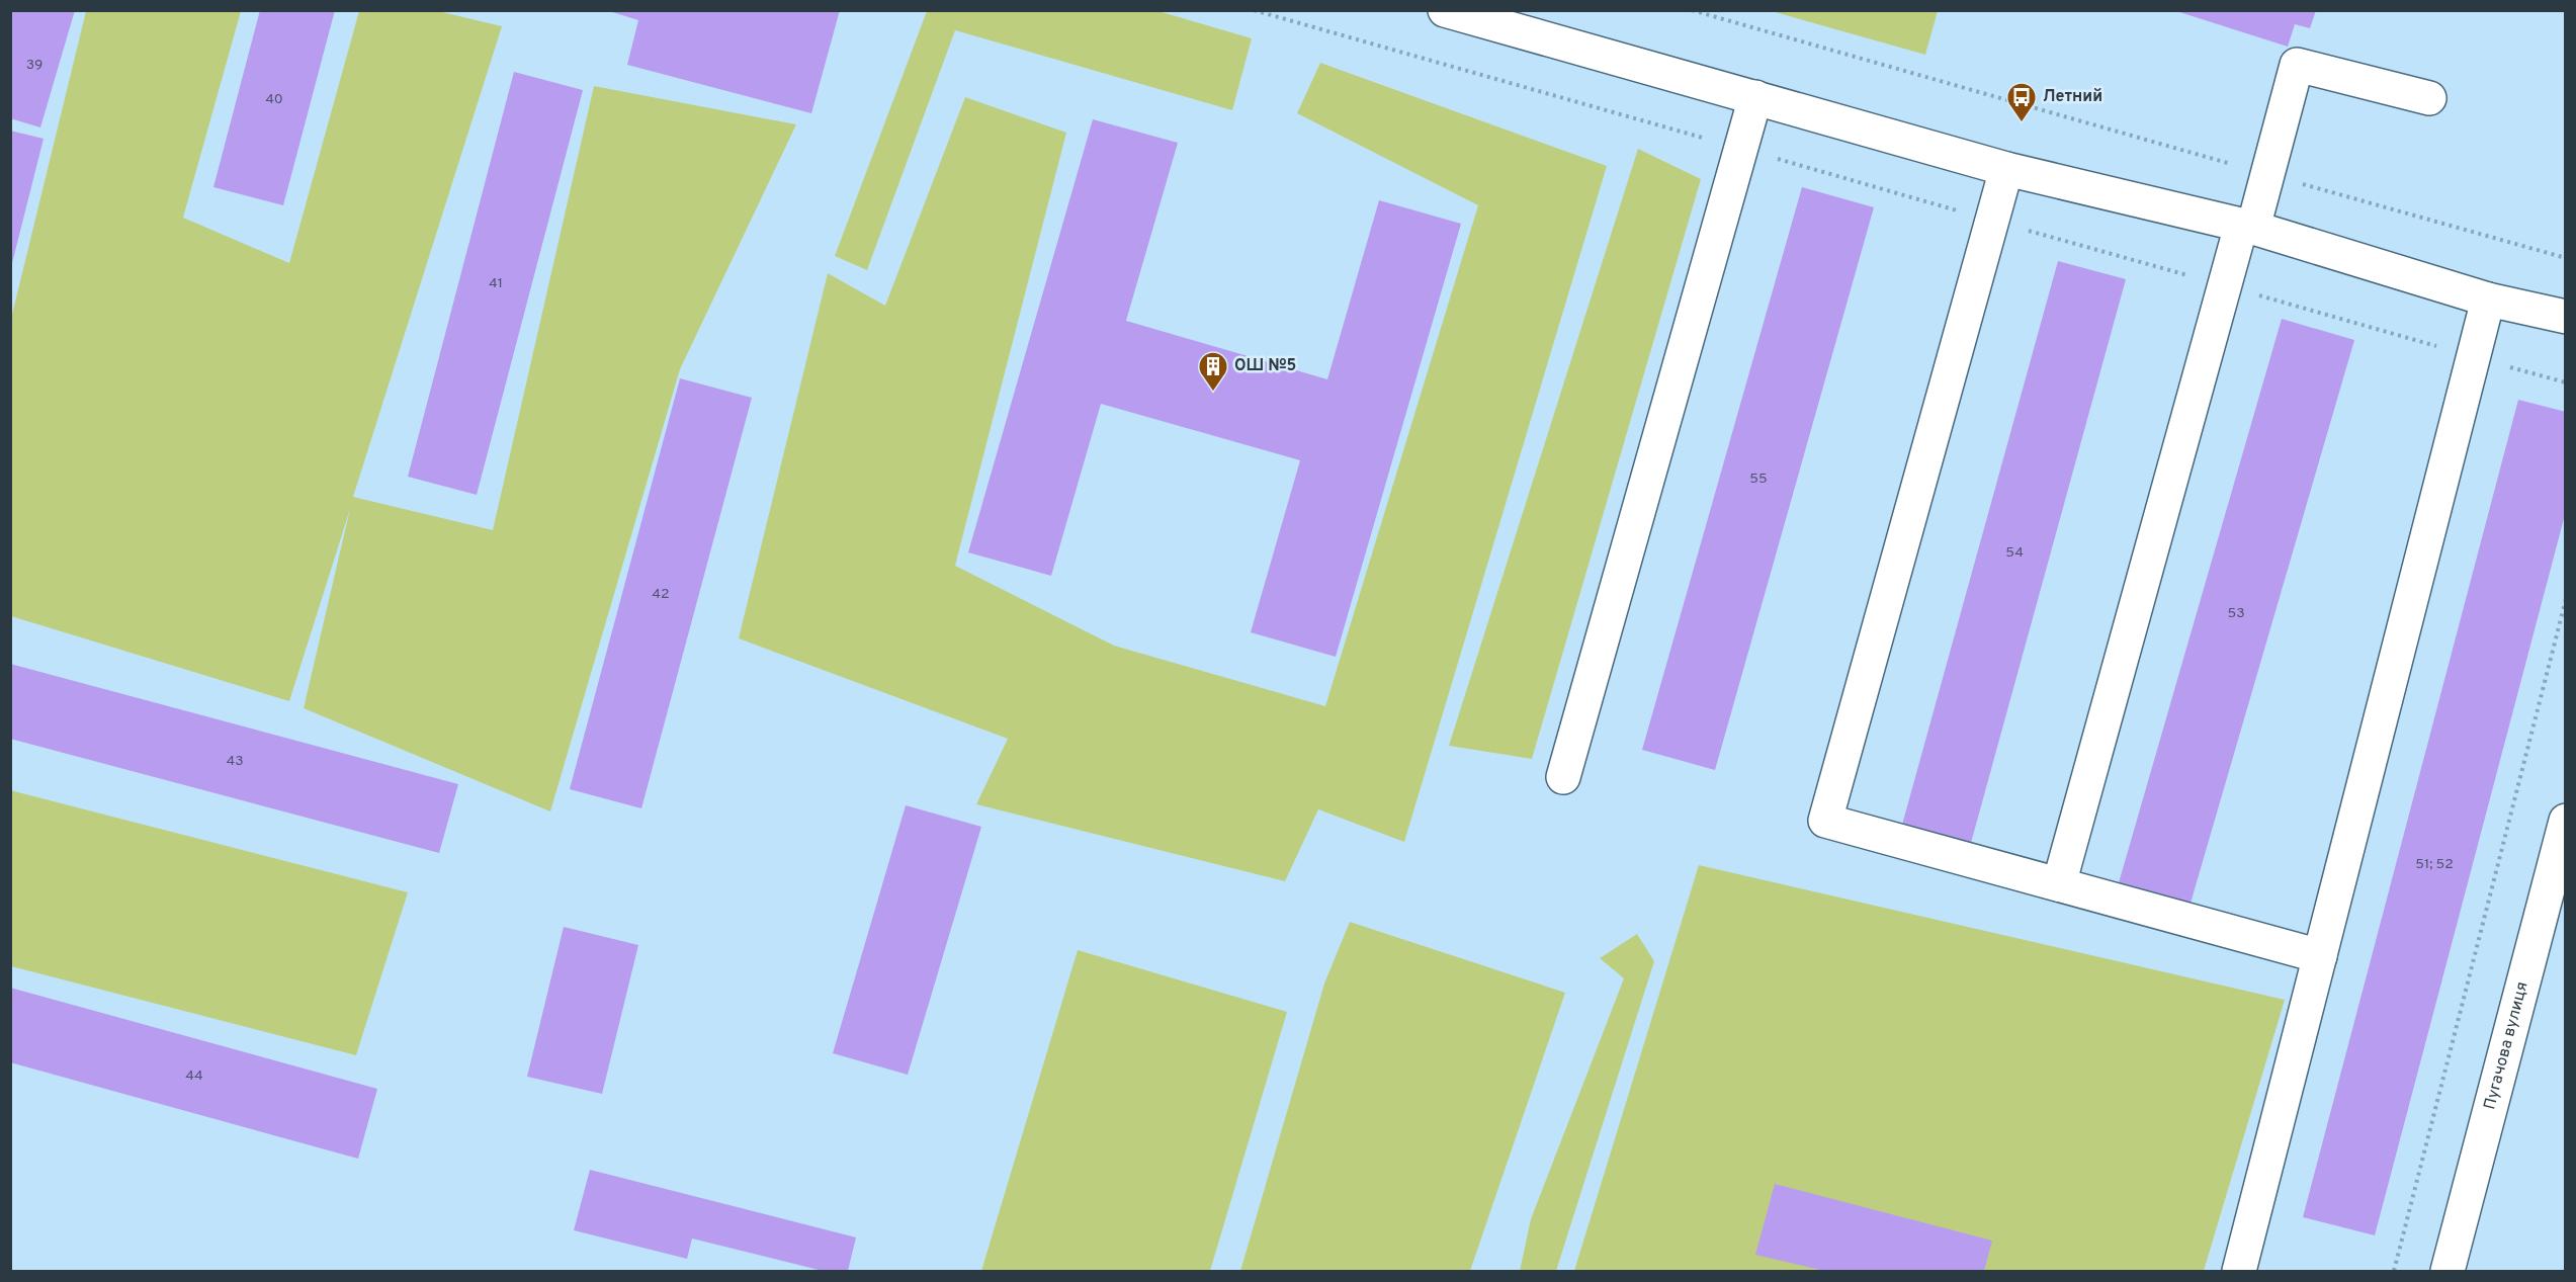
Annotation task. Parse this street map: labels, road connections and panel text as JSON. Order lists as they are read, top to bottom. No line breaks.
{"streets":{"street":["Пугачова вулиця"]},"places":{"bus stop":["Летний"],"building":["ОШ №5"]},"house_numbers":["39","40","41","55","54","42","53","43","51; 52","44"]}
